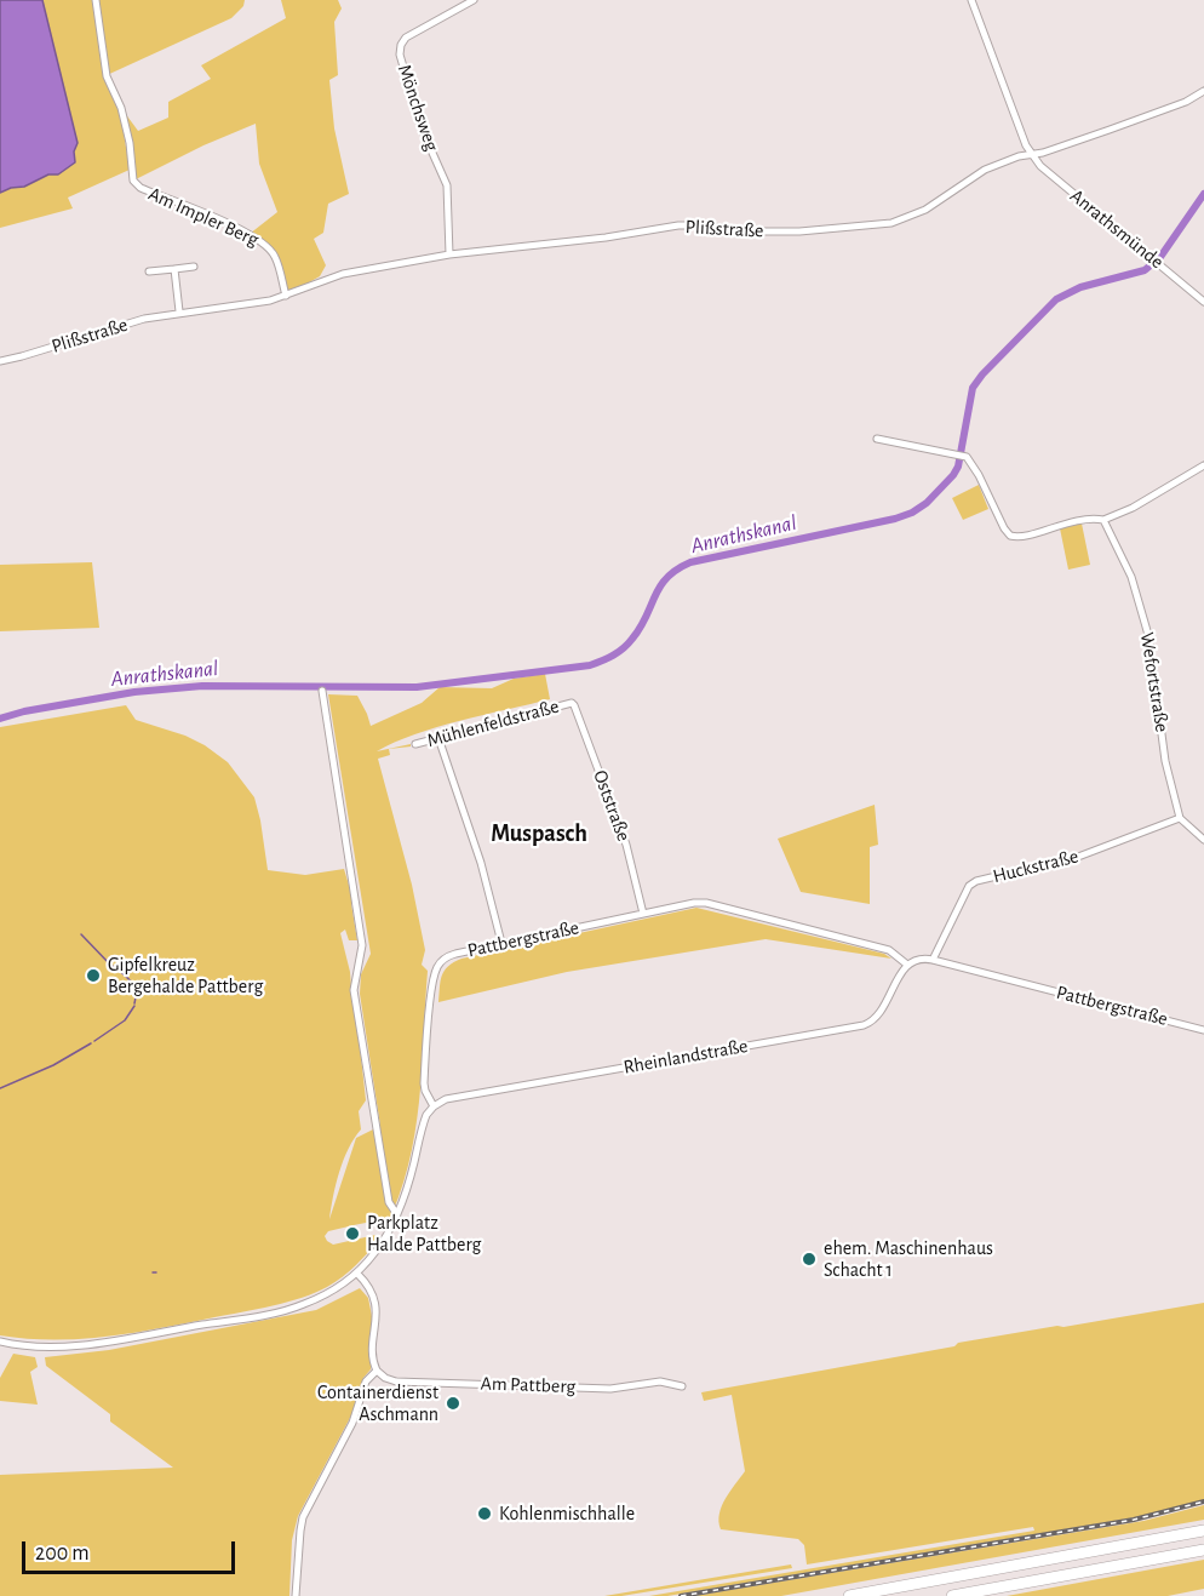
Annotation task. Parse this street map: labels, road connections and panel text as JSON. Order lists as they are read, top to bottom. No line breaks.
{"streets":{"street":["Mönchsweg","Am Impler Berg","Plißstraße","Anrathsmünde","Wefortstraße","Mühlenfeldstraße","Oststraße","Huckstraße","Pattbergstraße","Rheinlandstraße","Am Pattberg"]},"crossings":[["Mönchsweg","Plißstraße"],["Am Impler Berg","Plißstraße"],["Plißstraße","Anrathsmünde"],["Wefortstraße","Huckstraße"],["Mühlenfeldstraße","Oststraße"],["Oststraße","Pattbergstraße"],["Huckstraße","Pattbergstraße"],["Pattbergstraße","Rheinlandstraße"]],"districts":["Muspasch"],"water":["Anrathskanal"],"places":["Gipfelkreuz Bergehalde Pattberg","Parkplatz Halde Pattberg","ehem. Maschinenhaus Schacht 1","Containerdienst Aschmann","Kohlenmischhalle"],"scale_bar":"200 m"}
